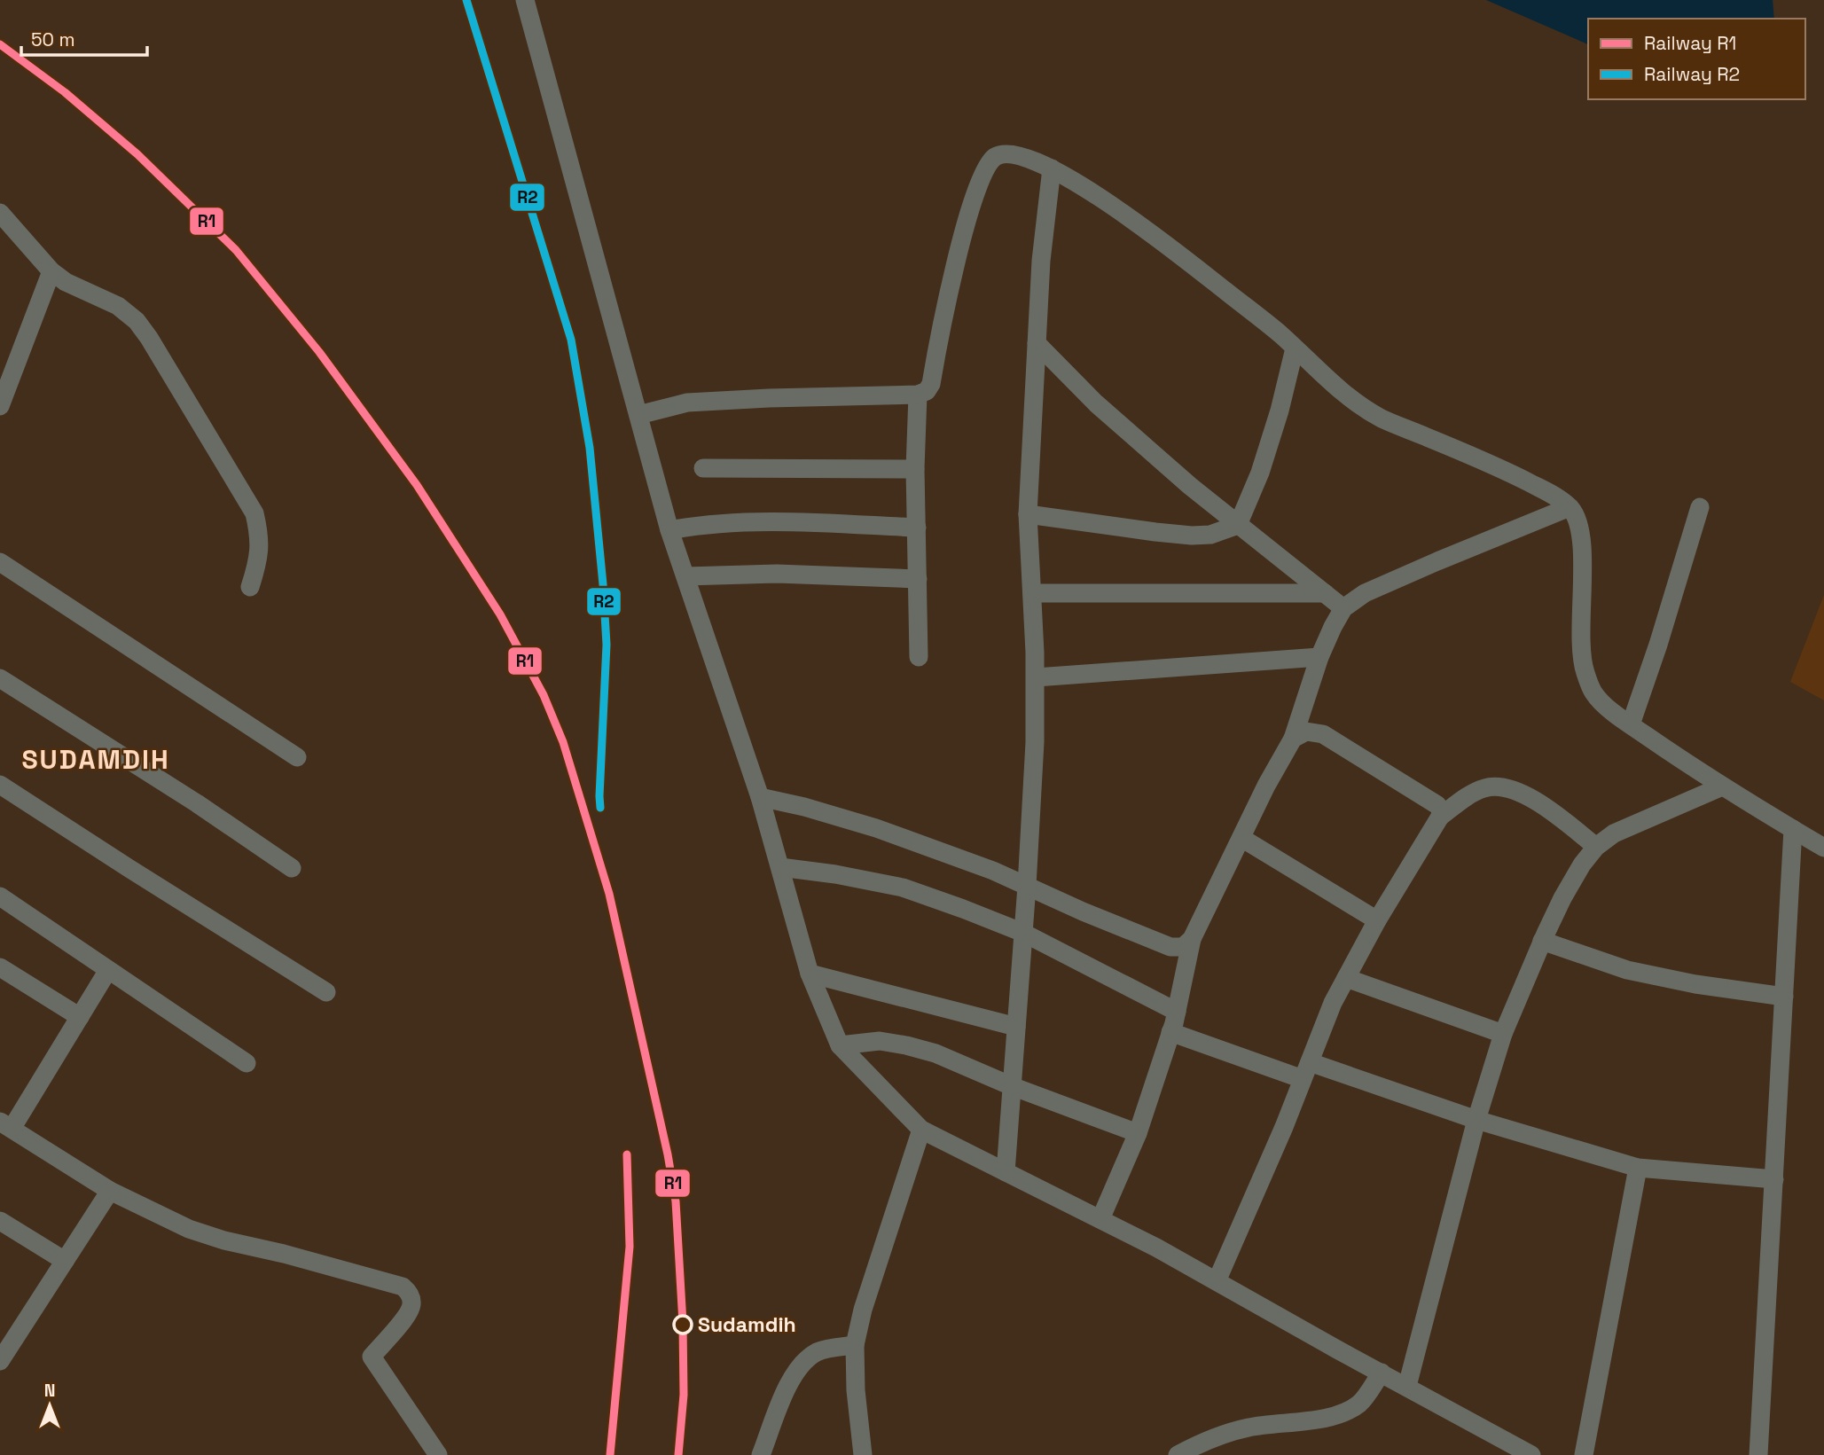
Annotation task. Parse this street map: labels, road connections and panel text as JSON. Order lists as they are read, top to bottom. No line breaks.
{"districts":["SUDAMDIH"],"places":["Sudamdih"],"lines":["rail line R2","rail line R1"],"legend":["Railway R1","Railway R2"],"scale_bar":"50 m","north":"top"}
